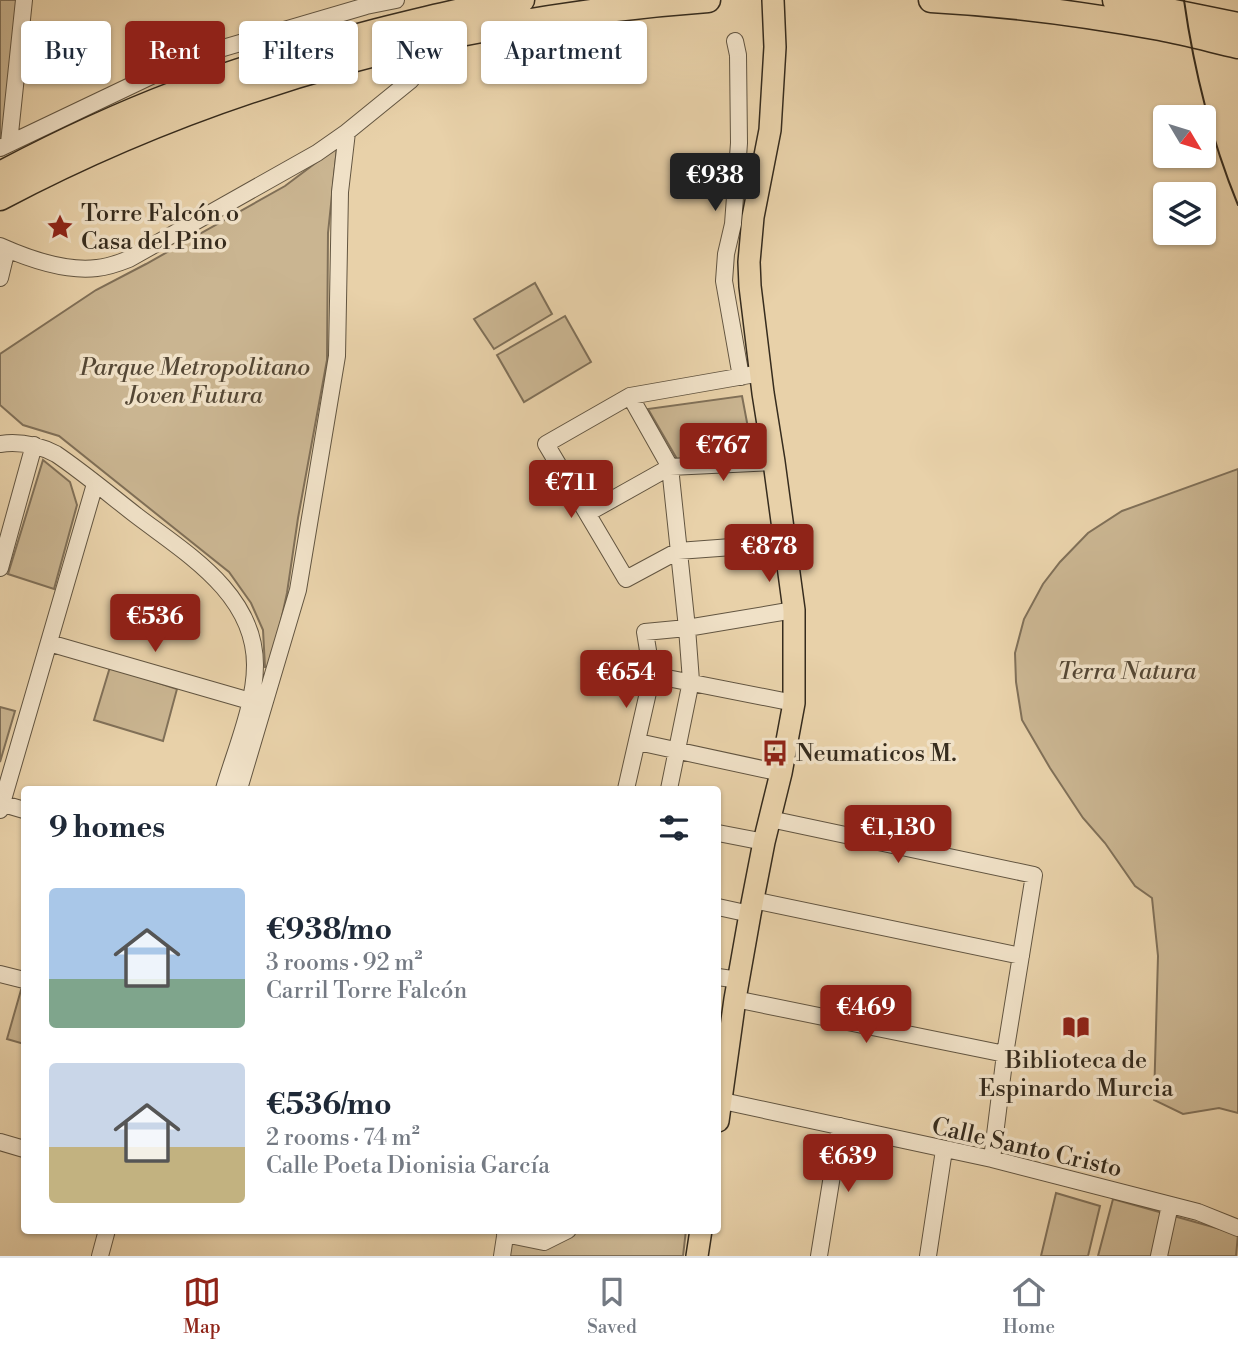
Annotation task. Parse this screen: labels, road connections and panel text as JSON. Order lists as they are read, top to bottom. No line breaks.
{"streets":{"street":["Calle Santo Cristo"]},"parks":["Parque Metropolitano Joven Futura","Terra Natura"],"places":{"place":["Torre Falcón o Casa del Pino"],"bus stop":["Neumaticos M."],"library":["Biblioteca de Espinardo Murcia"]},"north":"bottom right","page":{"chip":["Buy","Rent","Filters","New","Apartment"],"price":["€938","€767","€711","€878","€536","€654","€1,130","€469","€639"],"heading":"9 homes","list":[{"name":"€938/mo","note":"3 rooms · 92 m² · Carril Torre Falcón"},{"name":"€536/mo","note":"2 rooms · 74 m² · Calle Poeta Dionisia García"}],"tabs":["Map","Saved","Home"]}}
